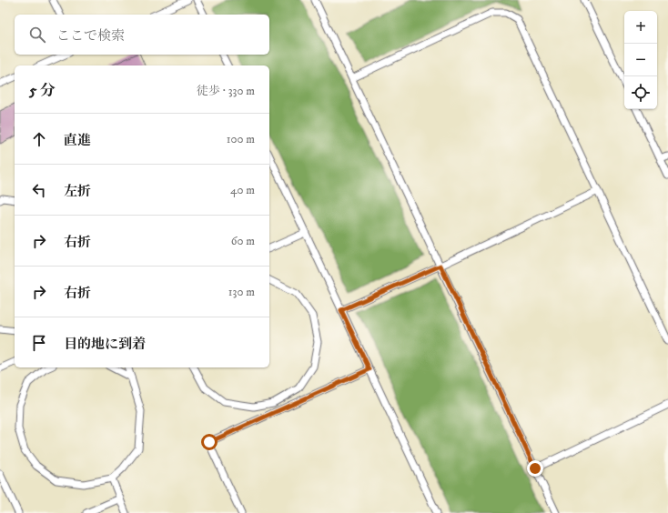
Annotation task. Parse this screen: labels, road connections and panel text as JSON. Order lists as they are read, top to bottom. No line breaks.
{"page":{"map_buttons":["+","−"],"search":"ここで検索","heading":["5 分","徒歩 · 330 m"],"list":[["直進","100 m"],["左折","40 m"],["右折","60 m"],["右折","130 m"],"目的地に到着"]}}
